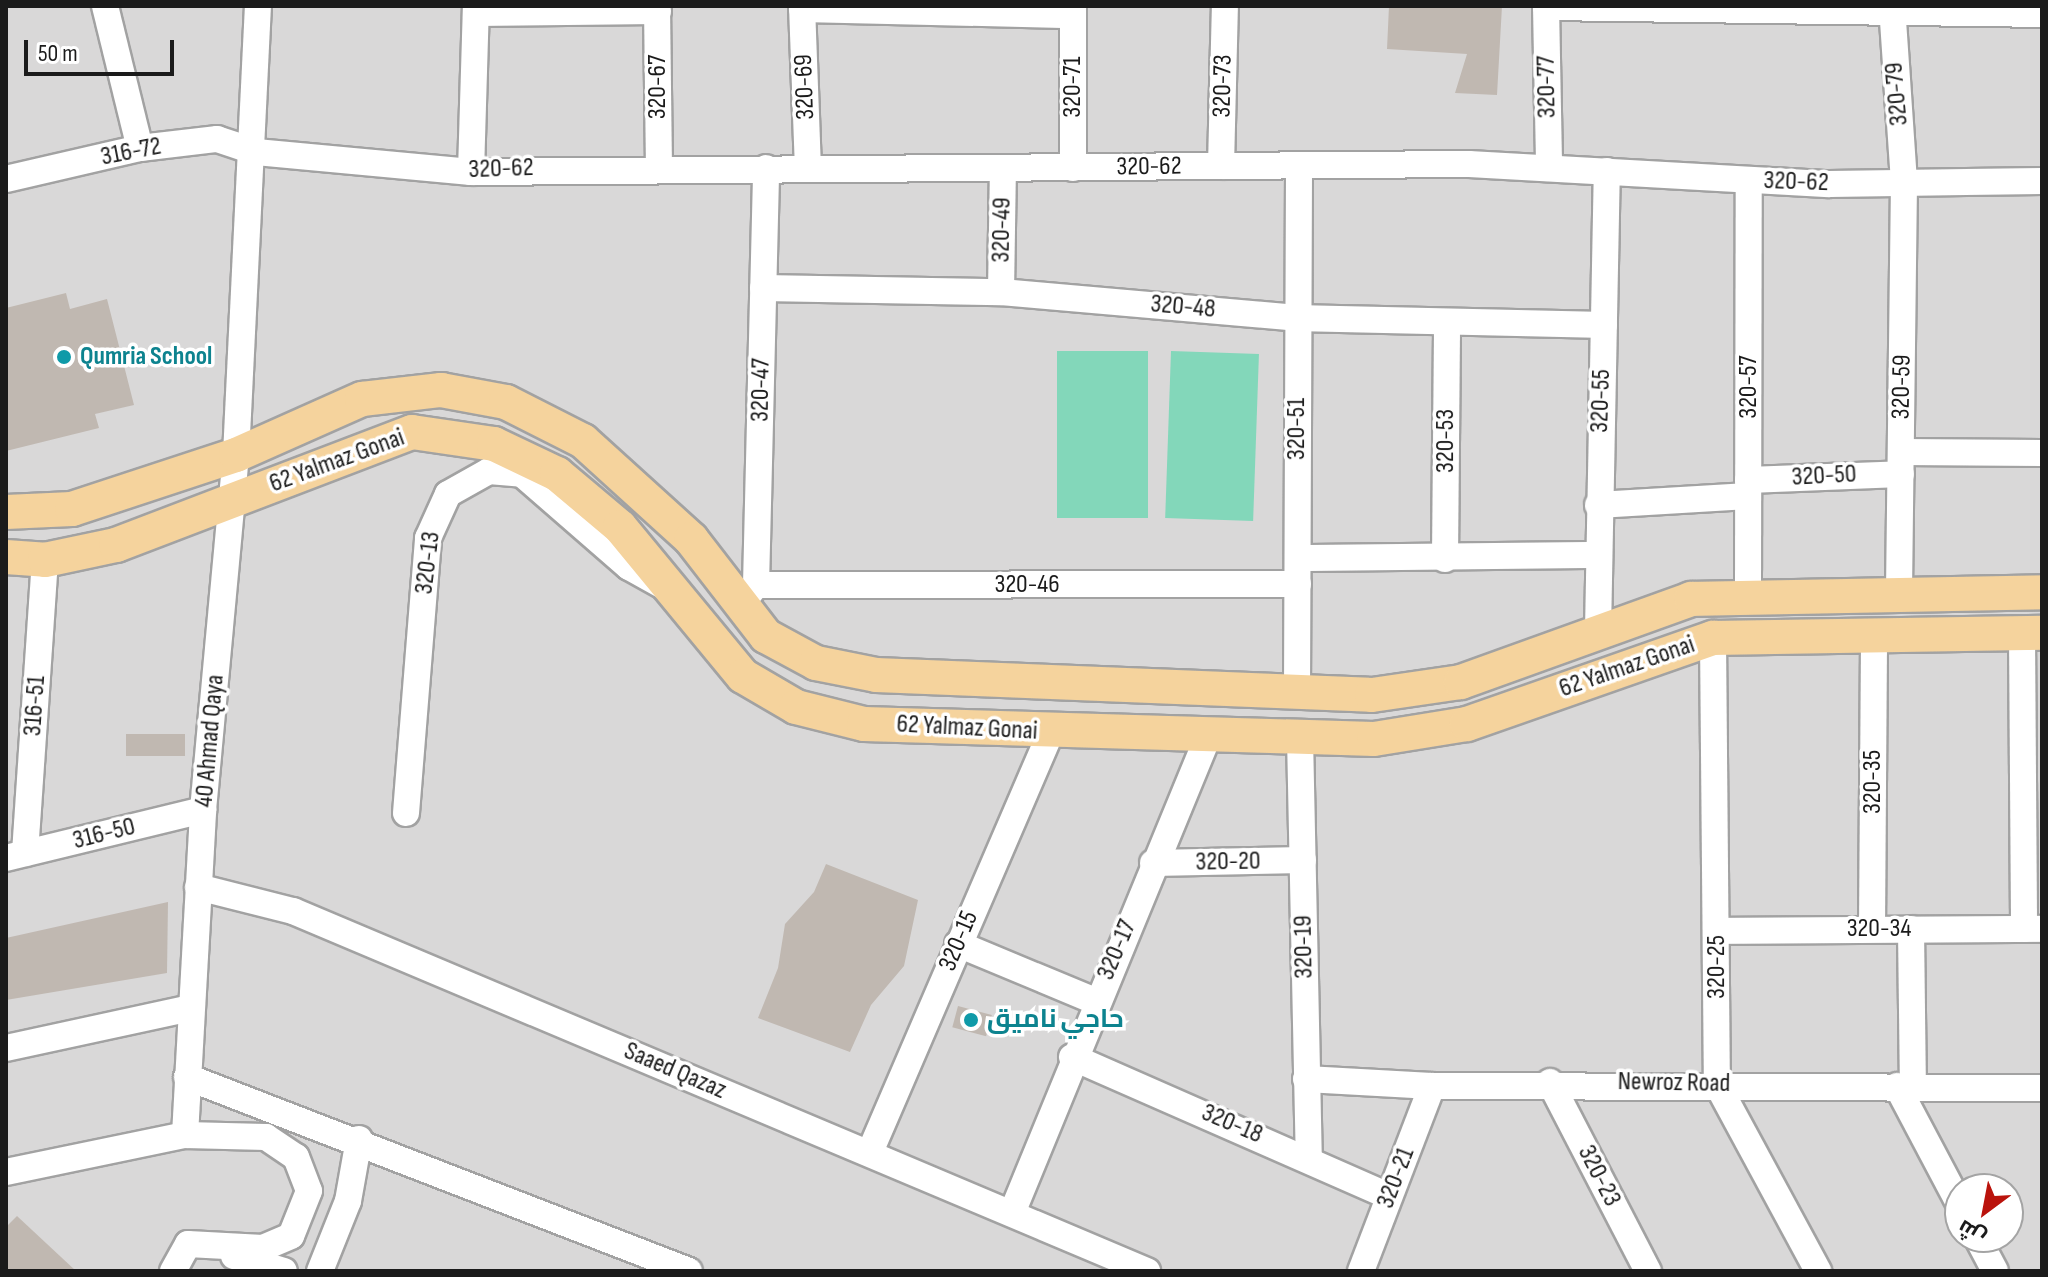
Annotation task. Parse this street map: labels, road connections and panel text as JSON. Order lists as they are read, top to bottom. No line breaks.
{"streets":{"main road":["62 Yalmaz Gonai"],"street":["320-73","320-67","320-69","320-71","320-77","320-79","316-72","320-62","320-49","320-48","320-57","320-59","320-47","320-55","320-51","320-53","320-50","320-13","320-46","316-51","40 Ahmad Qaya","320-35","316-50","320-20","320-34","320-15","320-19","320-17","320-25","Saaed Qazaz","Newroz Road","320-18","320-23","320-21"]},"crossings":[["320-73","320-62"],["320-67","320-62"],["320-69","320-62"],["320-71","320-62"],["320-77","320-62"],["320-79","320-62"],["320-79","320-59"],["316-72","320-62"],["316-72","40 Ahmad Qaya"],["320-62","320-49"],["320-62","320-57"],["320-62","320-59"],["320-62","320-47"],["320-62","320-55"],["320-62","320-51"],["320-62","40 Ahmad Qaya"],["320-49","320-48"],["320-48","320-47"],["320-48","320-55"],["320-48","320-51"],["320-48","320-53"],["320-57","62 Yalmaz Gonai"],["320-57","320-50"],["320-59","62 Yalmaz Gonai"],["320-59","320-50"],["320-47","62 Yalmaz Gonai"],["320-47","320-46"],["320-55","62 Yalmaz Gonai"],["320-55","320-50"],["320-51","62 Yalmaz Gonai"],["320-51","320-46"],["62 Yalmaz Gonai","320-13"],["62 Yalmaz Gonai","320-46"],["62 Yalmaz Gonai","316-51"],["62 Yalmaz Gonai","40 Ahmad Qaya"],["62 Yalmaz Gonai","320-35"],["62 Yalmaz Gonai","320-15"],["62 Yalmaz Gonai","320-19"],["62 Yalmaz Gonai","320-17"],["62 Yalmaz Gonai","320-25"],["316-51","316-50"],["40 Ahmad Qaya","316-50"],["40 Ahmad Qaya","Saaed Qazaz"],["320-35","320-34"],["320-20","320-19"],["320-20","320-17"],["320-34","320-25"],["320-15","Saaed Qazaz"],["320-19","Newroz Road"],["320-19","320-18"],["320-17","Saaed Qazaz"],["320-17","320-18"],["320-25","Newroz Road"],["Newroz Road","320-23"],["Newroz Road","320-21"],["320-18","320-21"]],"places":["Qumria School","حاجي ناميق"],"scale_bar":"50 m","north":"bottom left"}
